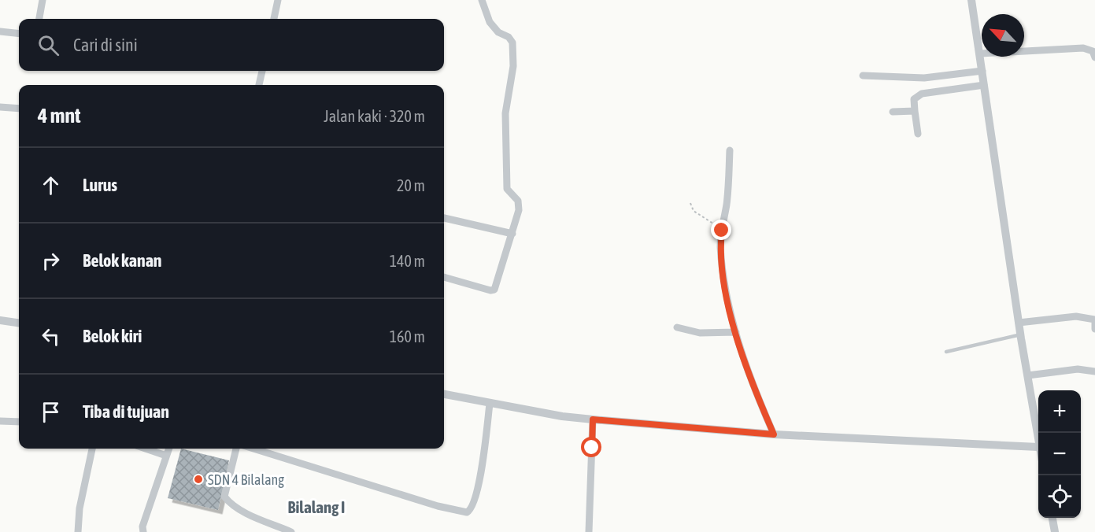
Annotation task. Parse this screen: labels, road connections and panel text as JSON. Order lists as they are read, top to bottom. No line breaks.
{"districts":["Bilalang I"],"places":["SDN 4 Bilalang"],"north":"top left","page":{"search":"Cari di sini","heading":["4 mnt","Jalan kaki · 320 m"],"list":[["Lurus","20 m"],["Belok kanan","140 m"],["Belok kiri","160 m"],"Tiba di tujuan"],"map_buttons":["+","−"]}}
